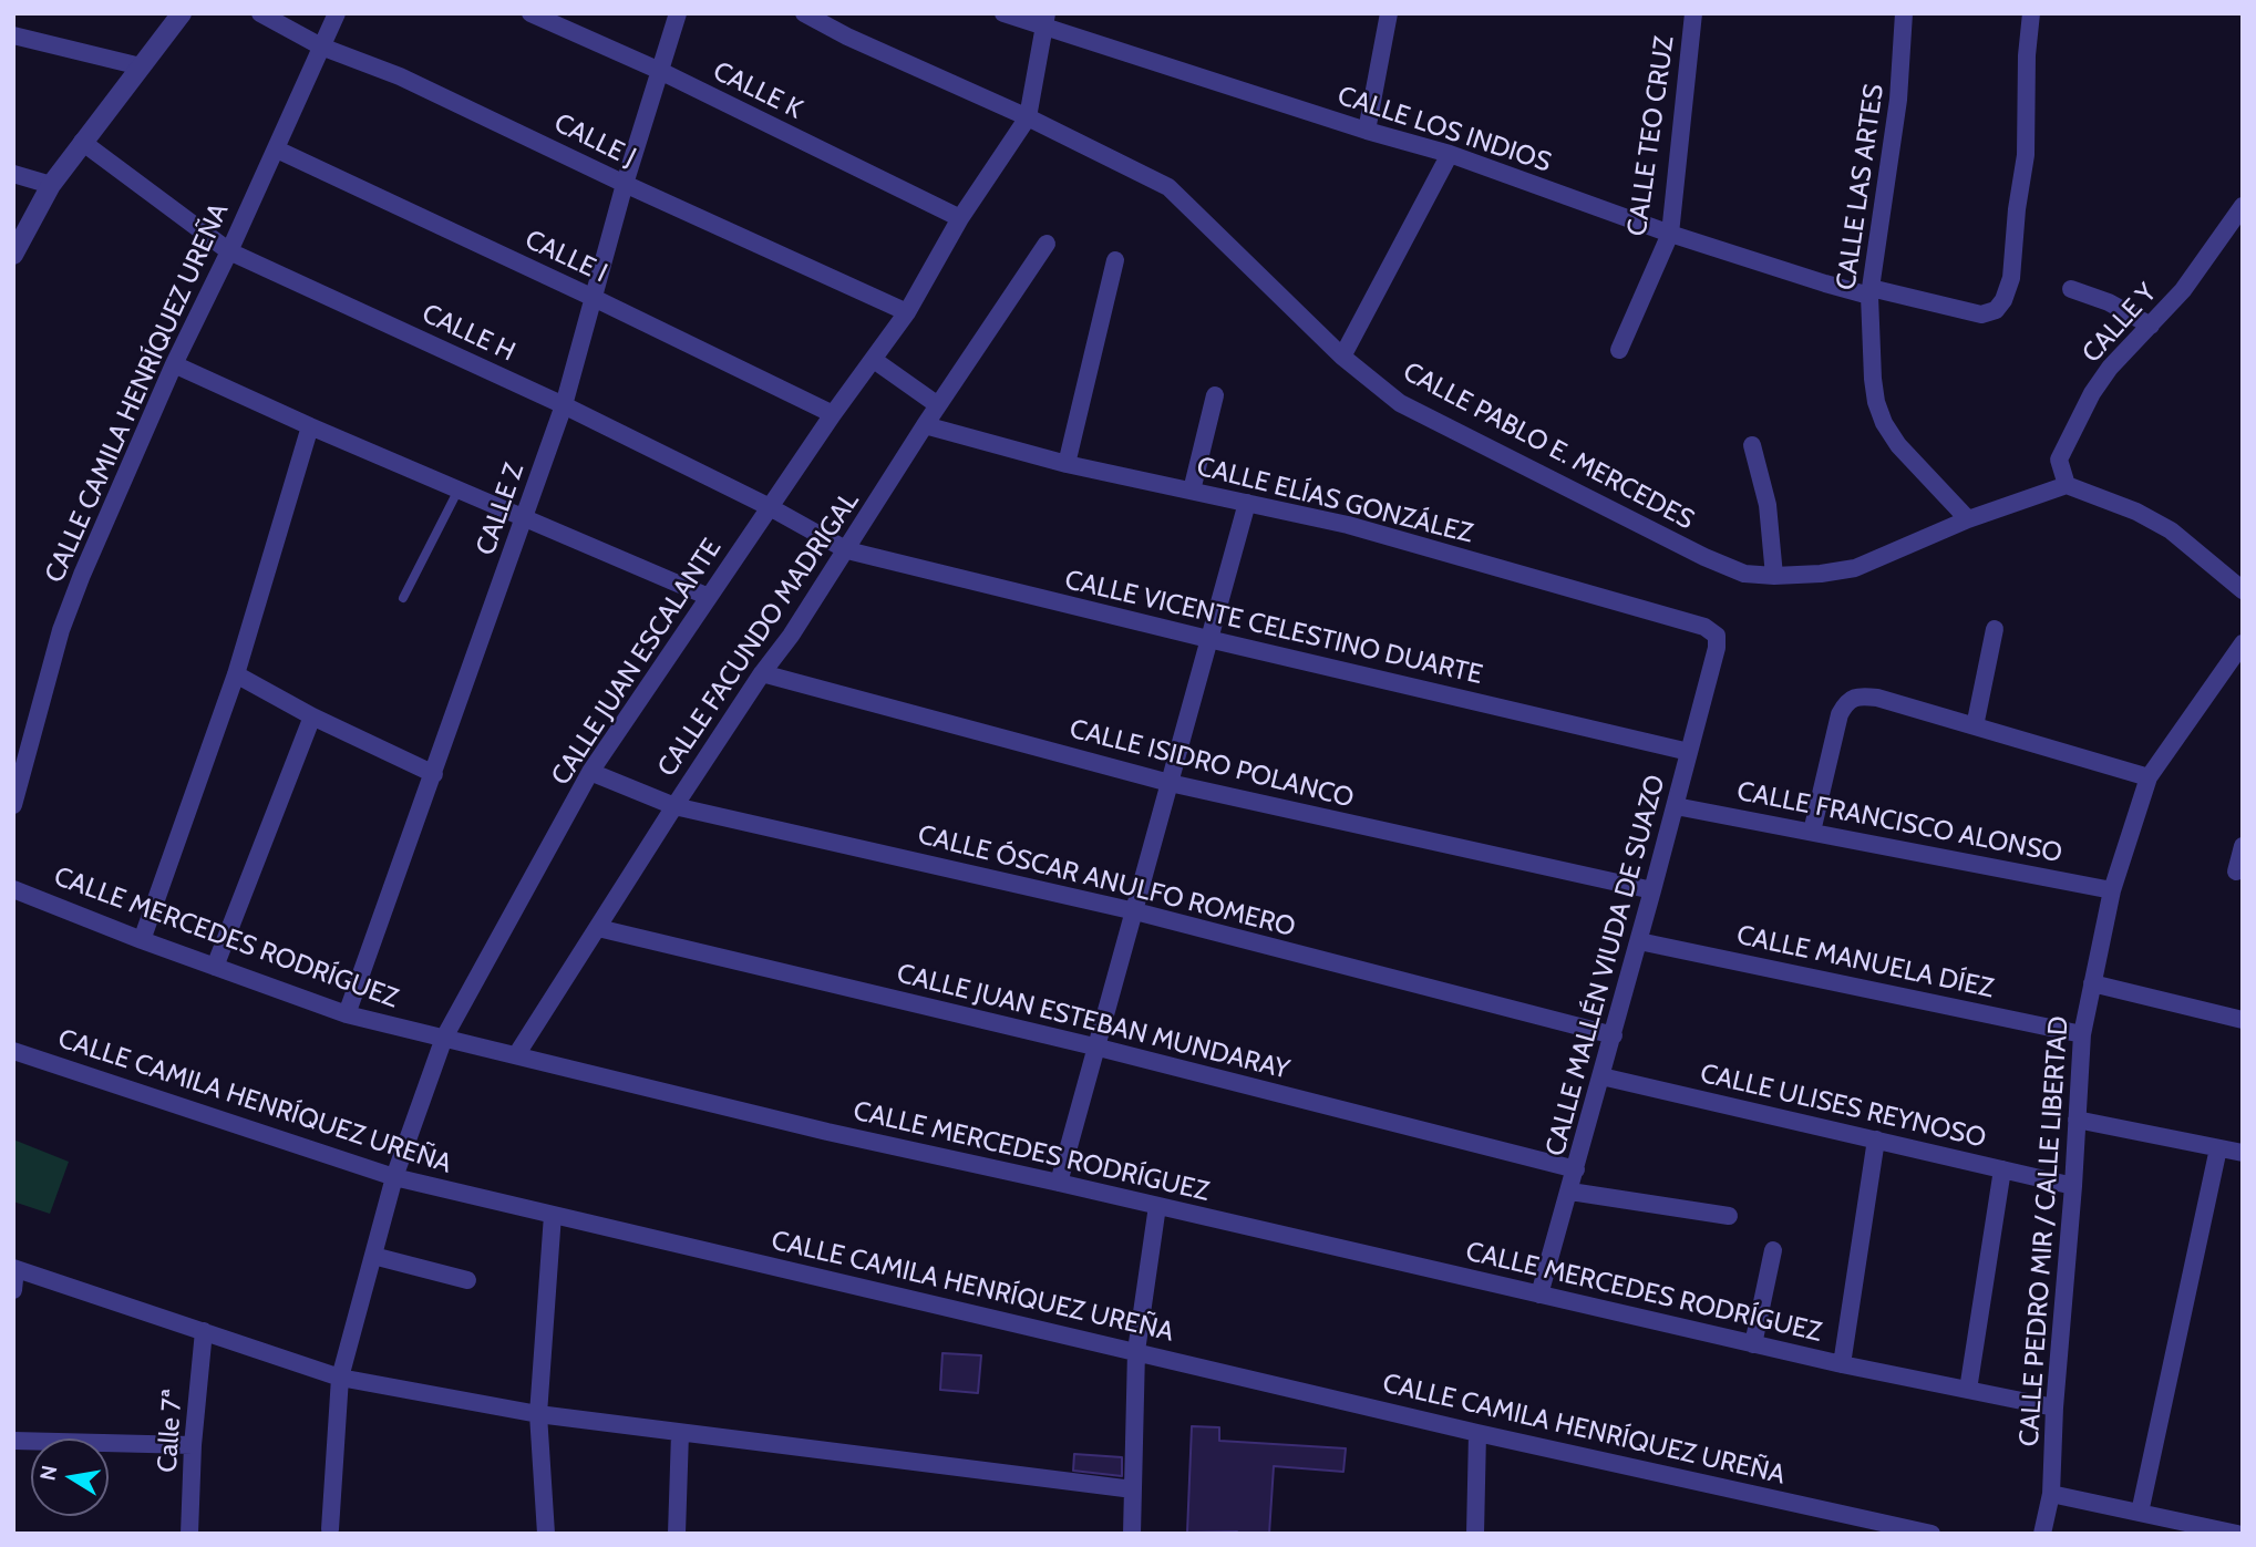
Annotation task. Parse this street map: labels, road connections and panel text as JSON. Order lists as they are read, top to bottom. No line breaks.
{"streets":{"street":["CALLE K","CALLE LOS INDIOS","CALLE TEO CRUZ","CALLE J","CALLE LAS ARTES","CALLE I","CALLE Y","CALLE H","CALLE CAMILA HENRÍQUEZ UREÑA","CALLE PABLO E. MERCEDES","CALLE ELÍAS GONZÁLEZ","CALLE Z","CALLE VICENTE CELESTINO DUARTE","CALLE FACUNDO MADRIGAL","CALLE JUAN ESCALANTE","CALLE ISIDRO POLANCO","CALLE FRANCISCO ALONSO","CALLE ÓSCAR ANULFO ROMERO","CALLE MERCEDES RODRÍGUEZ","CALLE MANUELA DÍEZ","CALLE MALLÉN VIUDA DE SUAZO","CALLE JUAN ESTEBAN MUNDARAY","CALLE ULISES REYNOSO","CALLE PEDRO MIR / CALLE LIBERTAD","Calle 7ª"]},"crossings":[["CALLE K","CALLE Z"],["CALLE K","CALLE JUAN ESCALANTE"],["CALLE LOS INDIOS","CALLE TEO CRUZ"],["CALLE LOS INDIOS","CALLE LAS ARTES"],["CALLE LOS INDIOS","CALLE JUAN ESCALANTE"],["CALLE J","CALLE CAMILA HENRÍQUEZ UREÑA"],["CALLE J","CALLE Z"],["CALLE J","CALLE JUAN ESCALANTE"],["CALLE LAS ARTES","CALLE PABLO E. MERCEDES"],["CALLE I","CALLE CAMILA HENRÍQUEZ UREÑA"],["CALLE I","CALLE Z"],["CALLE I","CALLE JUAN ESCALANTE"],["CALLE Y","CALLE PABLO E. MERCEDES"],["CALLE H","CALLE CAMILA HENRÍQUEZ UREÑA"],["CALLE H","CALLE Z"],["CALLE H","CALLE VICENTE CELESTINO DUARTE"],["CALLE H","CALLE FACUNDO MADRIGAL"],["CALLE H","CALLE JUAN ESCALANTE"],["CALLE CAMILA HENRÍQUEZ UREÑA","CALLE JUAN ESCALANTE"],["CALLE PABLO E. MERCEDES","CALLE JUAN ESCALANTE"],["CALLE ELÍAS GONZÁLEZ","CALLE FACUNDO MADRIGAL"],["CALLE ELÍAS GONZÁLEZ","CALLE MALLÉN VIUDA DE SUAZO"],["CALLE Z","CALLE MERCEDES RODRÍGUEZ"],["CALLE VICENTE CELESTINO DUARTE","CALLE FACUNDO MADRIGAL"],["CALLE VICENTE CELESTINO DUARTE","CALLE MALLÉN VIUDA DE SUAZO"],["CALLE FACUNDO MADRIGAL","CALLE ISIDRO POLANCO"],["CALLE FACUNDO MADRIGAL","CALLE ÓSCAR ANULFO ROMERO"],["CALLE FACUNDO MADRIGAL","CALLE MERCEDES RODRÍGUEZ"],["CALLE FACUNDO MADRIGAL","CALLE JUAN ESTEBAN MUNDARAY"],["CALLE JUAN ESCALANTE","CALLE ÓSCAR ANULFO ROMERO"],["CALLE JUAN ESCALANTE","CALLE MERCEDES RODRÍGUEZ"],["CALLE ISIDRO POLANCO","CALLE MALLÉN VIUDA DE SUAZO"],["CALLE FRANCISCO ALONSO","CALLE MALLÉN VIUDA DE SUAZO"],["CALLE FRANCISCO ALONSO","CALLE PEDRO MIR / CALLE LIBERTAD"],["CALLE ÓSCAR ANULFO ROMERO","CALLE MALLÉN VIUDA DE SUAZO"],["CALLE MERCEDES RODRÍGUEZ","CALLE MALLÉN VIUDA DE SUAZO"],["CALLE MERCEDES RODRÍGUEZ","CALLE PEDRO MIR / CALLE LIBERTAD"],["CALLE MANUELA DÍEZ","CALLE MALLÉN VIUDA DE SUAZO"],["CALLE MANUELA DÍEZ","CALLE PEDRO MIR / CALLE LIBERTAD"],["CALLE MALLÉN VIUDA DE SUAZO","CALLE JUAN ESTEBAN MUNDARAY"],["CALLE MALLÉN VIUDA DE SUAZO","CALLE ULISES REYNOSO"],["CALLE ULISES REYNOSO","CALLE PEDRO MIR / CALLE LIBERTAD"]],"north":"left"}
